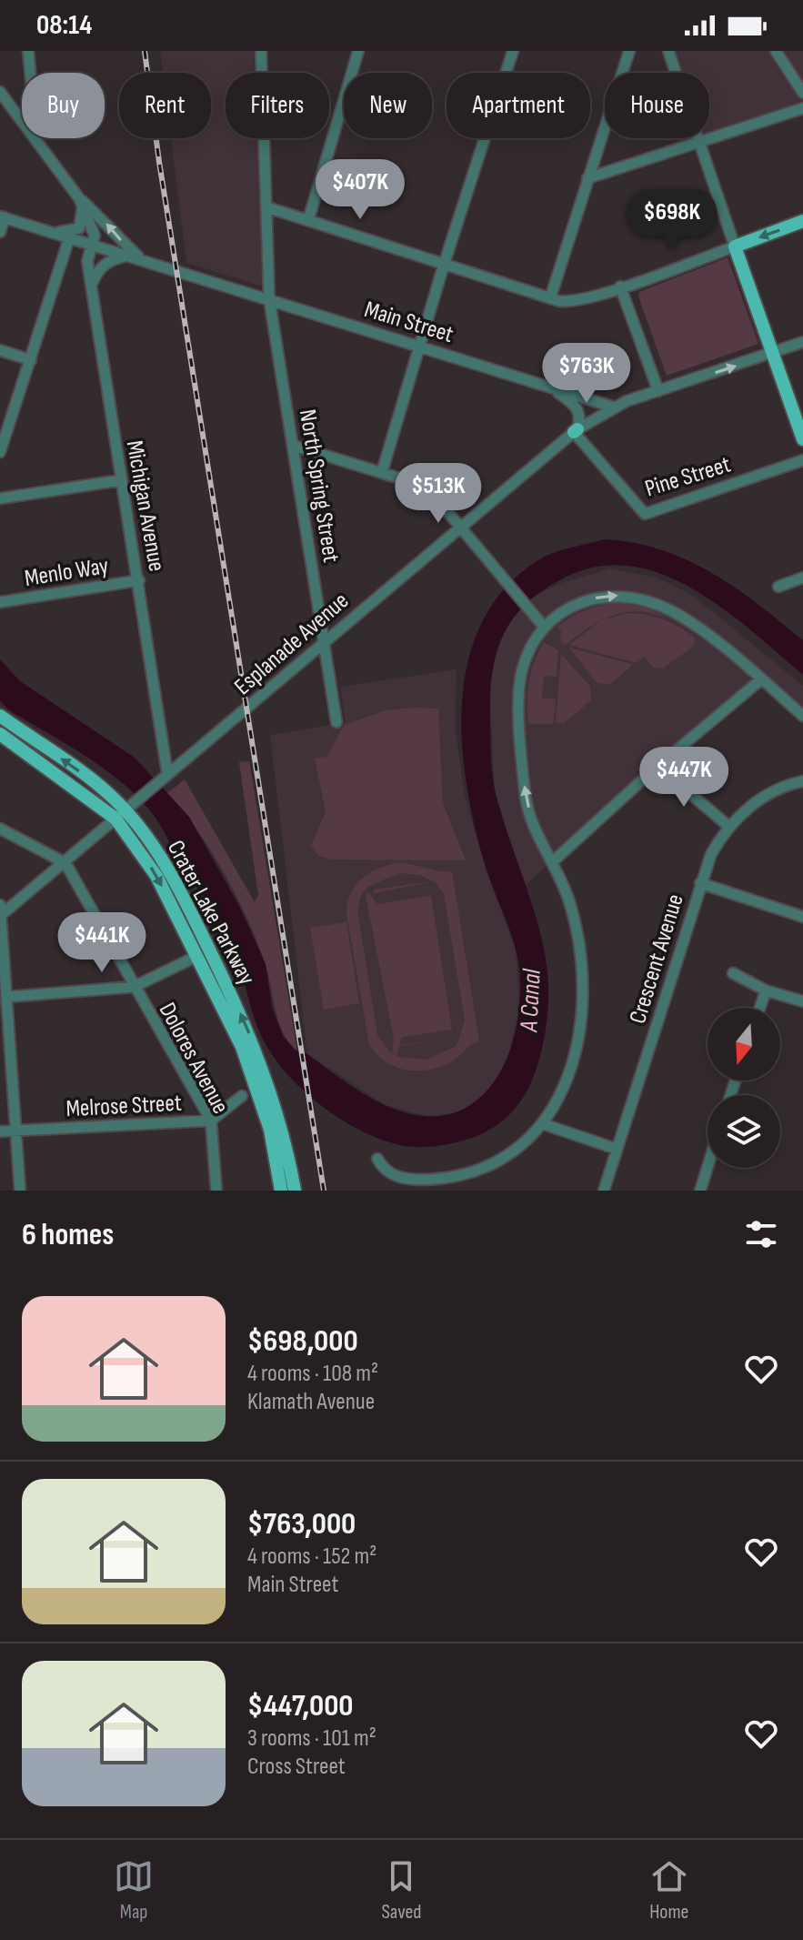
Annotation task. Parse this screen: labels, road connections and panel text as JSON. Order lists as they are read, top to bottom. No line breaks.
{"streets":{"main road":["Crater Lake Parkway"],"street":["Main Street","Pine Street","North Spring Street","Michigan Avenue","Menlo Way","Esplanade Avenue","Crescent Avenue","Dolores Avenue","Melrose Street"]},"crossings":[["Main Street","North Spring Street"],["Main Street","Michigan Avenue"],["Main Street","Esplanade Avenue"],["Pine Street","Esplanade Avenue"],["North Spring Street","Esplanade Avenue"],["Michigan Avenue","Menlo Way"],["Michigan Avenue","Esplanade Avenue"],["Esplanade Avenue","Crater Lake Parkway"],["Esplanade Avenue","Dolores Avenue"],["Dolores Avenue","Melrose Street"]],"water":["A Canal"],"north":"bottom","page":{"status":"08:14","chip":["Buy","Rent","Filters","New","Apartment","House"],"price":["$407K","$698K","$763K","$513K","$447K","$441K"],"heading":"6 homes","list":[{"name":"$698,000","note":"4 rooms · 108 m² · Klamath Avenue"},{"name":"$763,000","note":"4 rooms · 152 m² · Main Street"},{"name":"$447,000","note":"3 rooms · 101 m² · Cross Street"}],"tabs":["Map","Saved","Home"]}}
